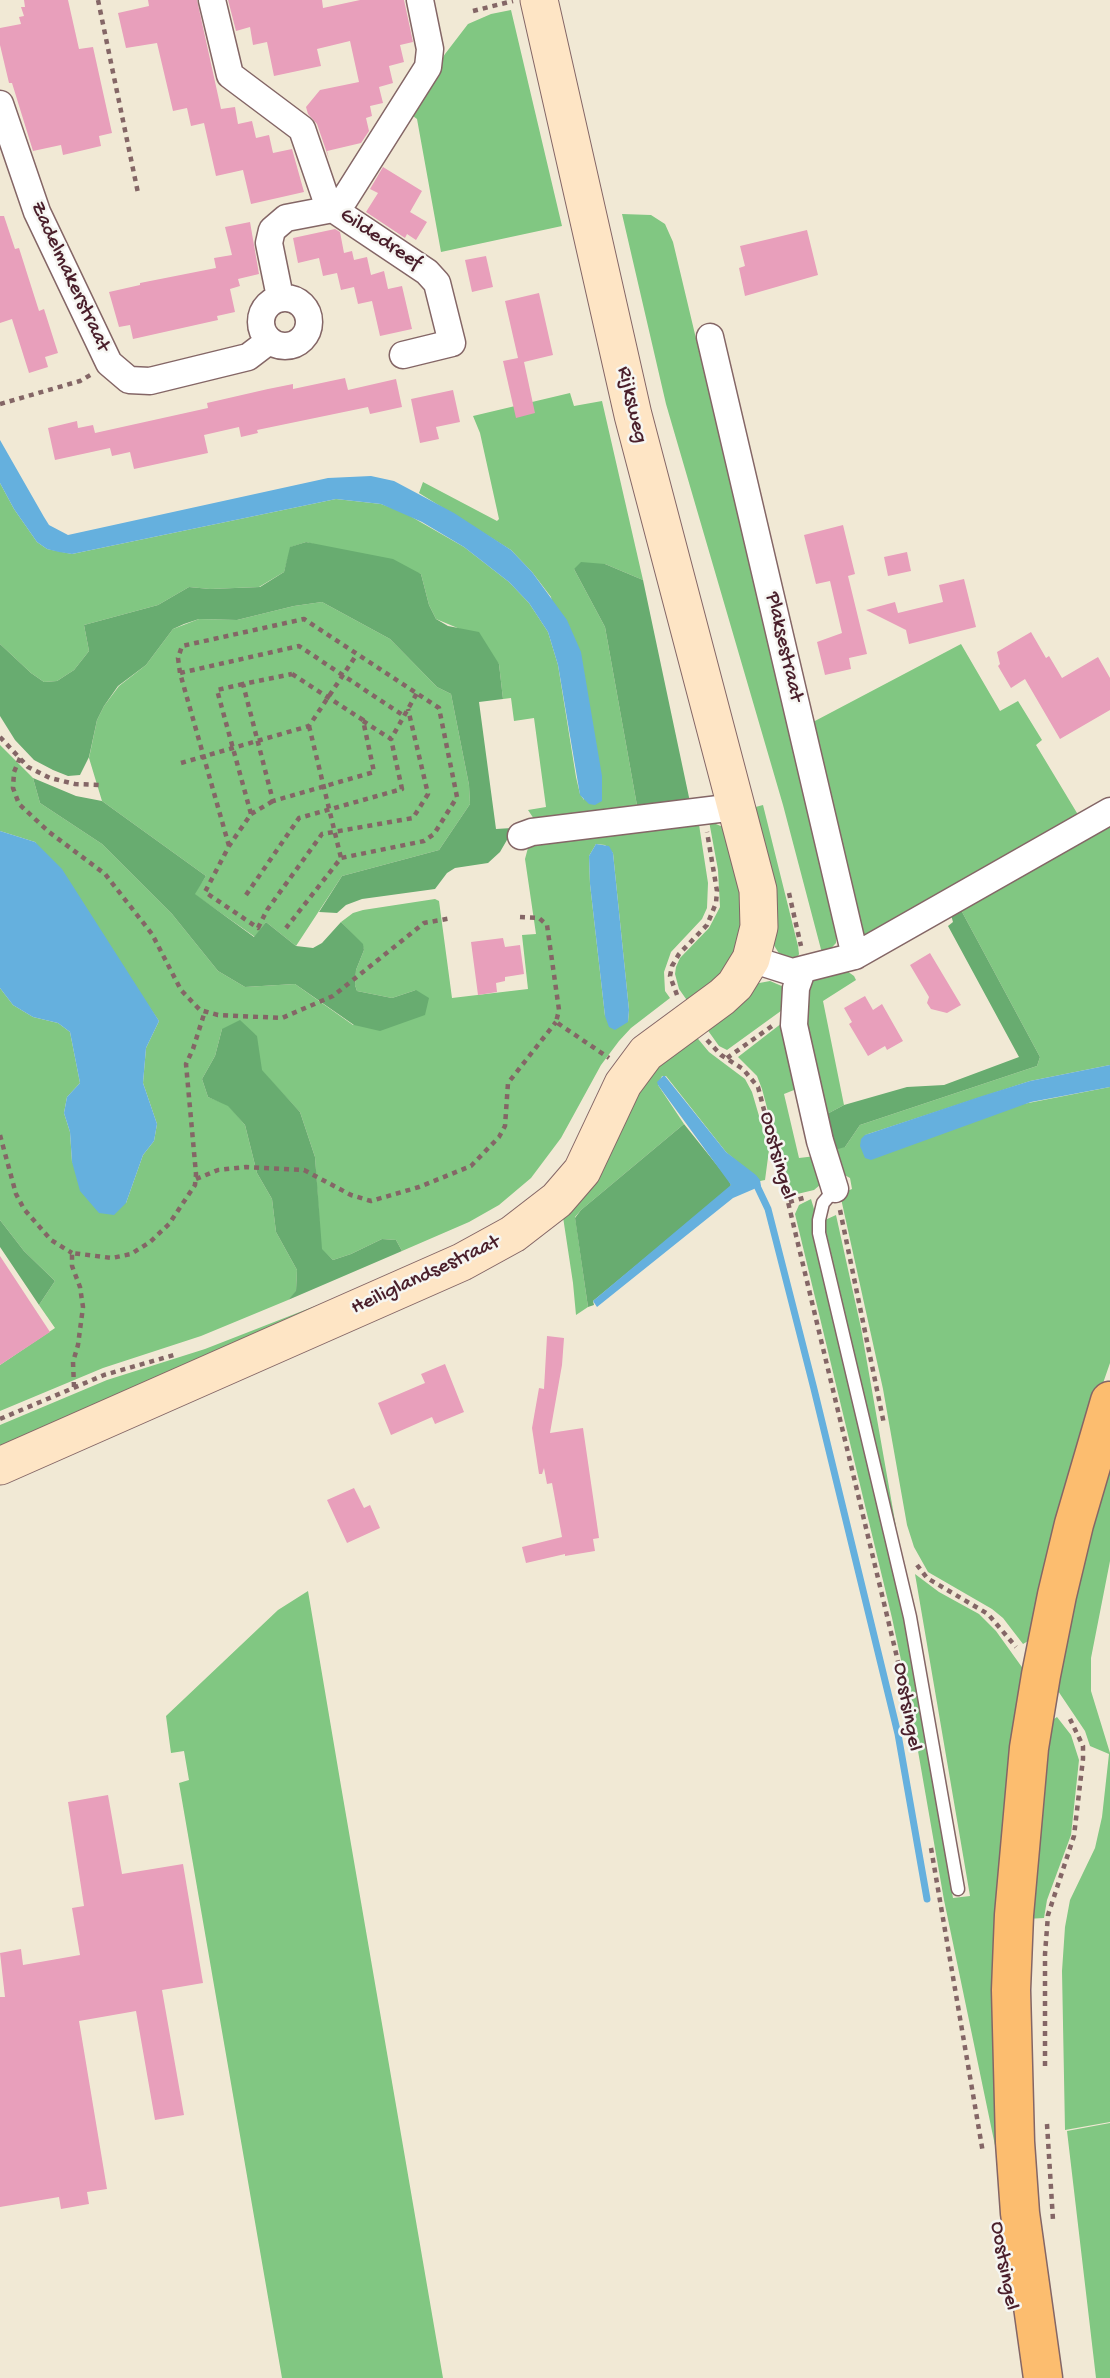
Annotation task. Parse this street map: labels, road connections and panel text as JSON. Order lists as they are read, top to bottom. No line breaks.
{"streets":{"main road":["Oostsingel"],"street":["Gildedreef","Zadelmakerstraat","Rijksweg","Plaksestraat","Heiliglandsestraat"]},"crossings":[["Rijksweg","Heiliglandsestraat"]]}
